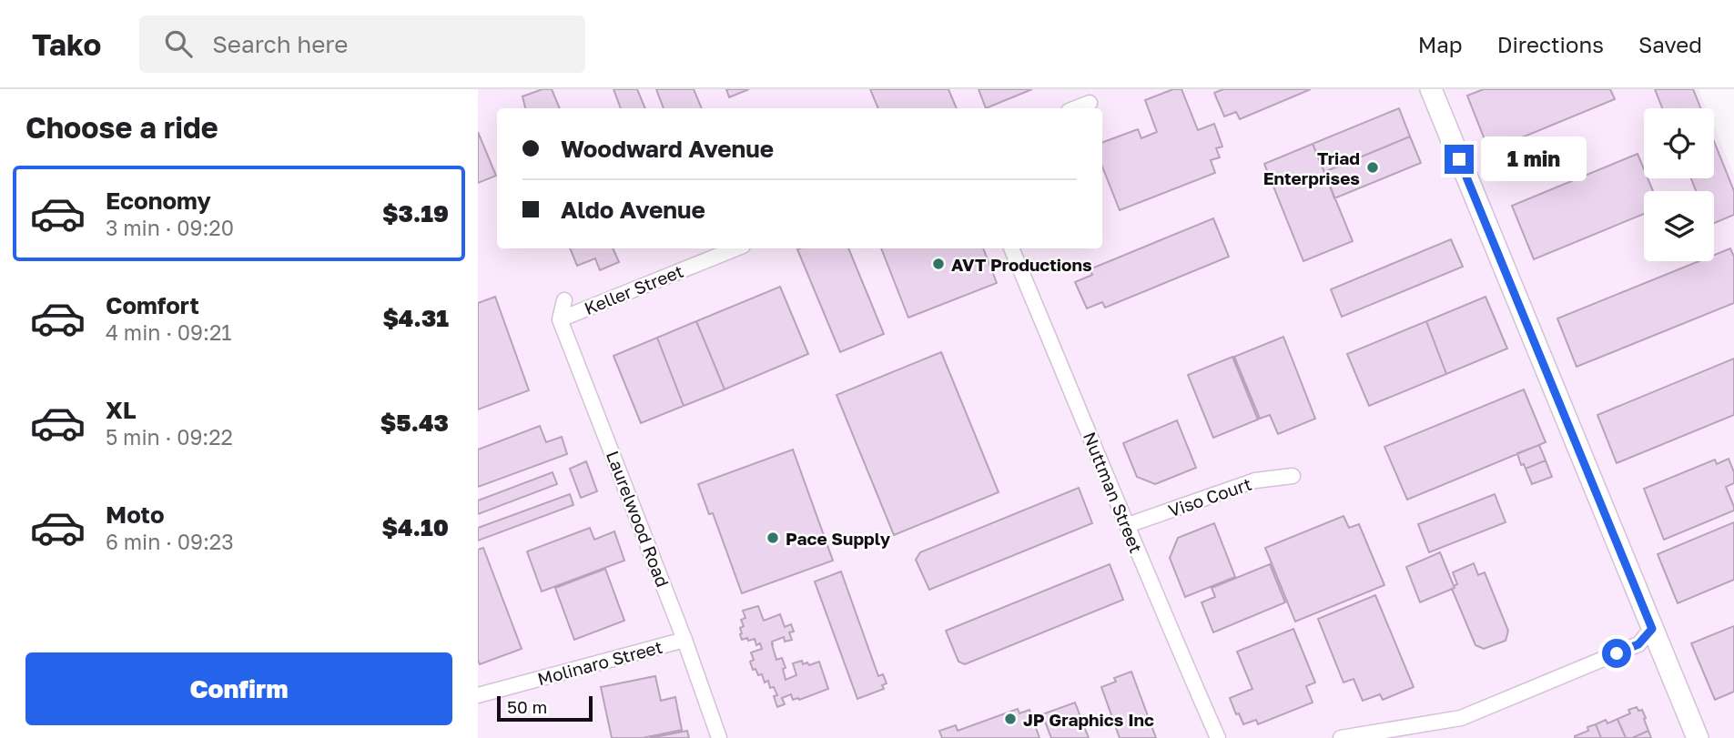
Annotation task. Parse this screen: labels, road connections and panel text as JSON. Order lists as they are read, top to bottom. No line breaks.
{"streets":{"street":["Keller Street","Nuttman Street","Viso Court","Laurelwood Road","Molinaro Street"]},"crossings":[["Keller Street","Laurelwood Road"],["Nuttman Street","Viso Court"],["Laurelwood Road","Molinaro Street"]],"places":["Triad Enterprises","AVT Productions","Pace Supply","JP Graphics Inc"],"scale_bar":"50 m","page":{"header":"Tako","search":"Search here","nav":["Map","Directions","Saved"],"heading":"Choose a ride","banner":["Woodward Avenue","Aldo Avenue"],"bubble":"1 min","list":[{"name":"Economy","note":"3 min · 09:20","value":"$3.19"},{"name":"Comfort","note":"4 min · 09:21","value":"$4.31"},{"name":"XL","note":"5 min · 09:22","value":"$5.43"},{"name":"Moto","note":"6 min · 09:23","value":"$4.10"}],"buttons":"Confirm","scale":"50 m"}}
